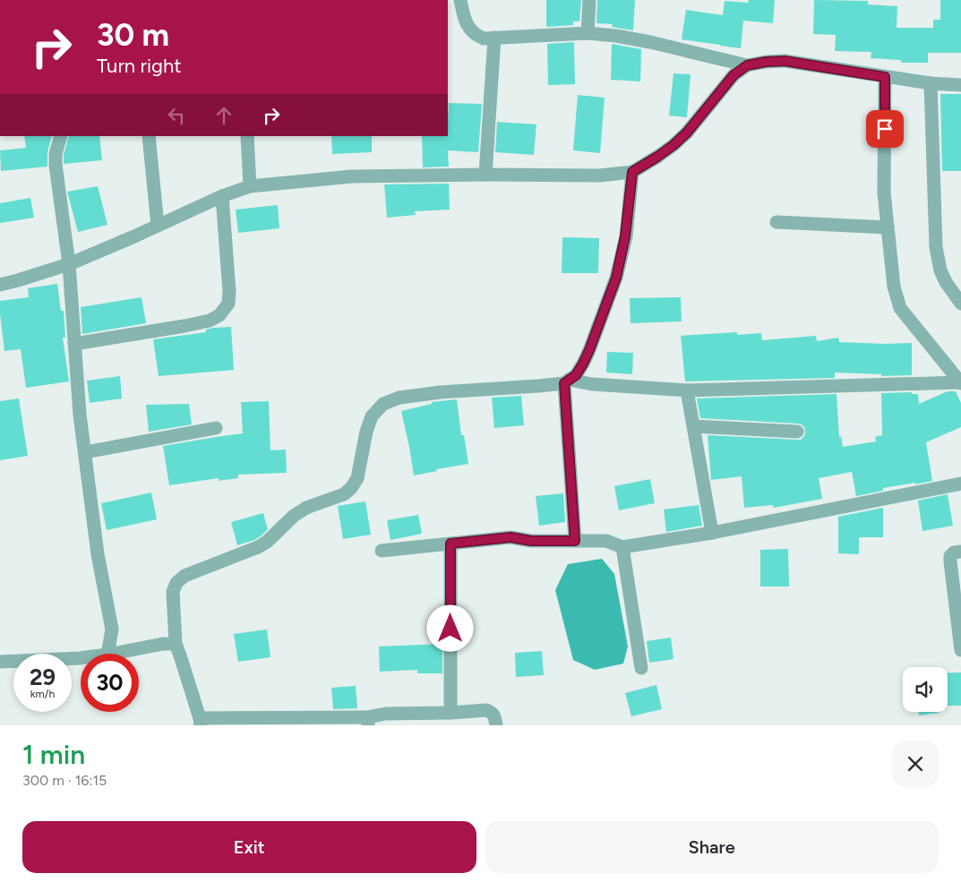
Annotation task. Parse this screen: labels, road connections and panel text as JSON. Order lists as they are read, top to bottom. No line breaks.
{"page":{"turn":["30 m","Turn right"],"speed":"29 km/h","limit":"30","heading":["1 min","300 m · 16:15"],"buttons":["Exit","Share"]}}
